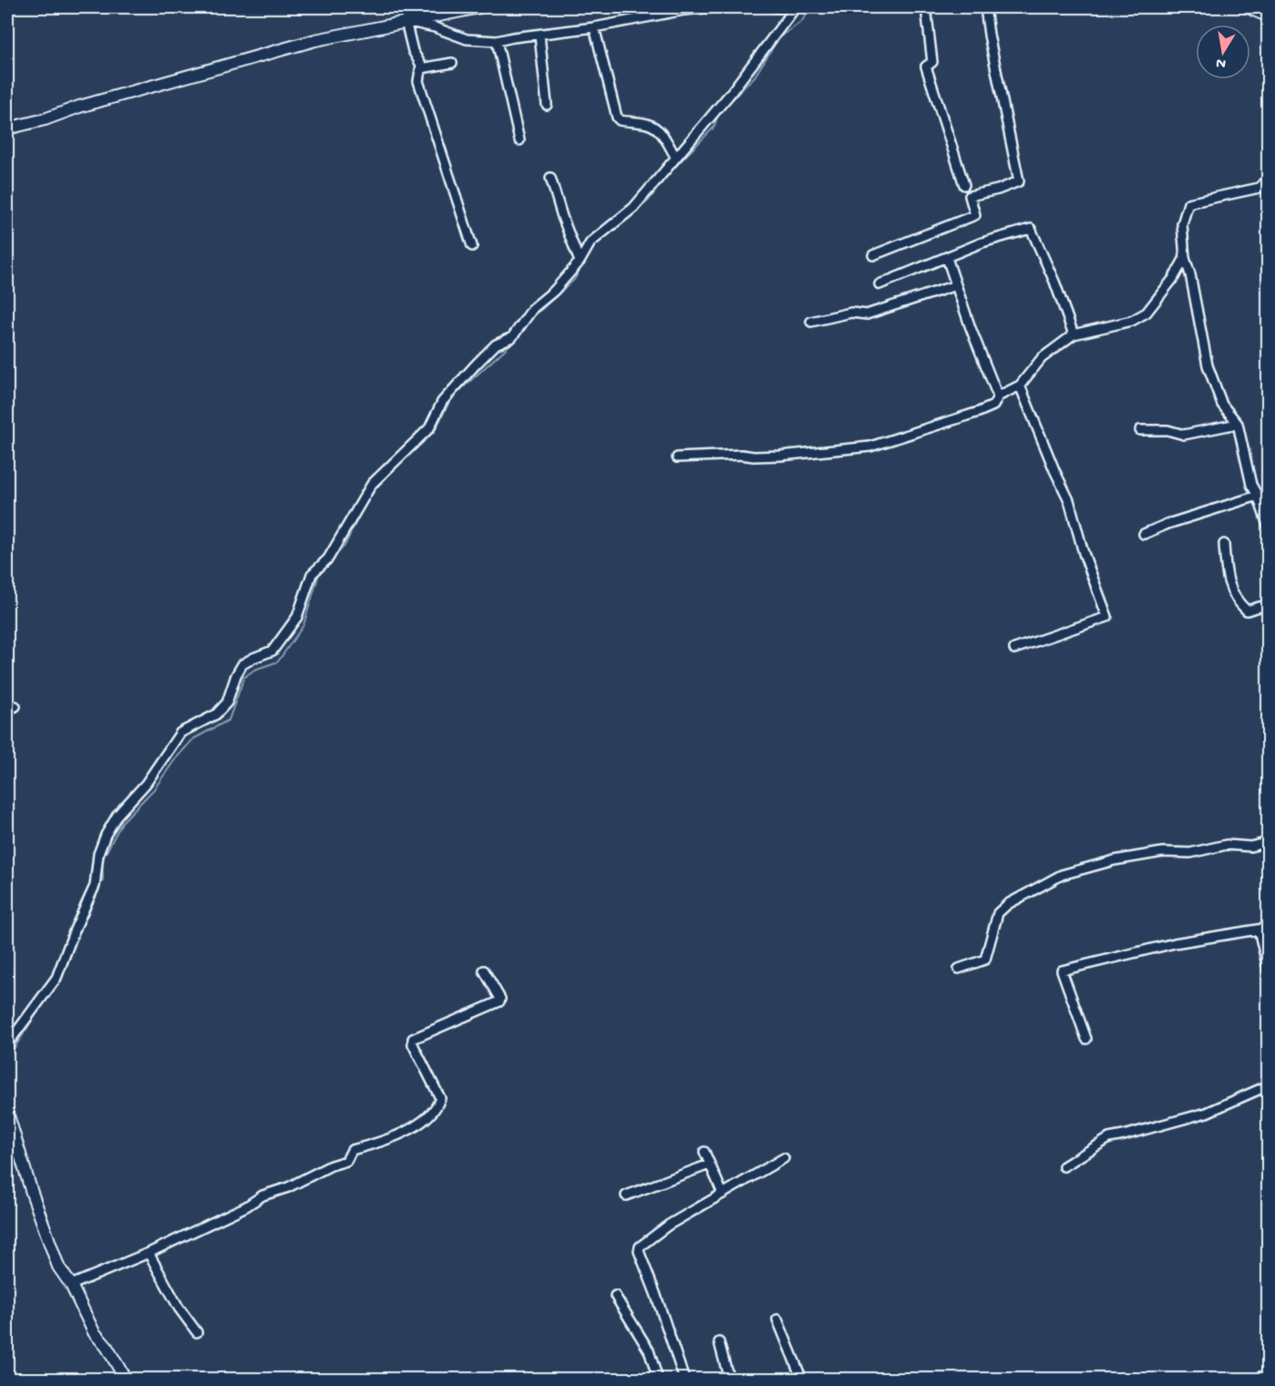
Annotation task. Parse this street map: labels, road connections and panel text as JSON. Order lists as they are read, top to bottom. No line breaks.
{"north":"bottom"}
